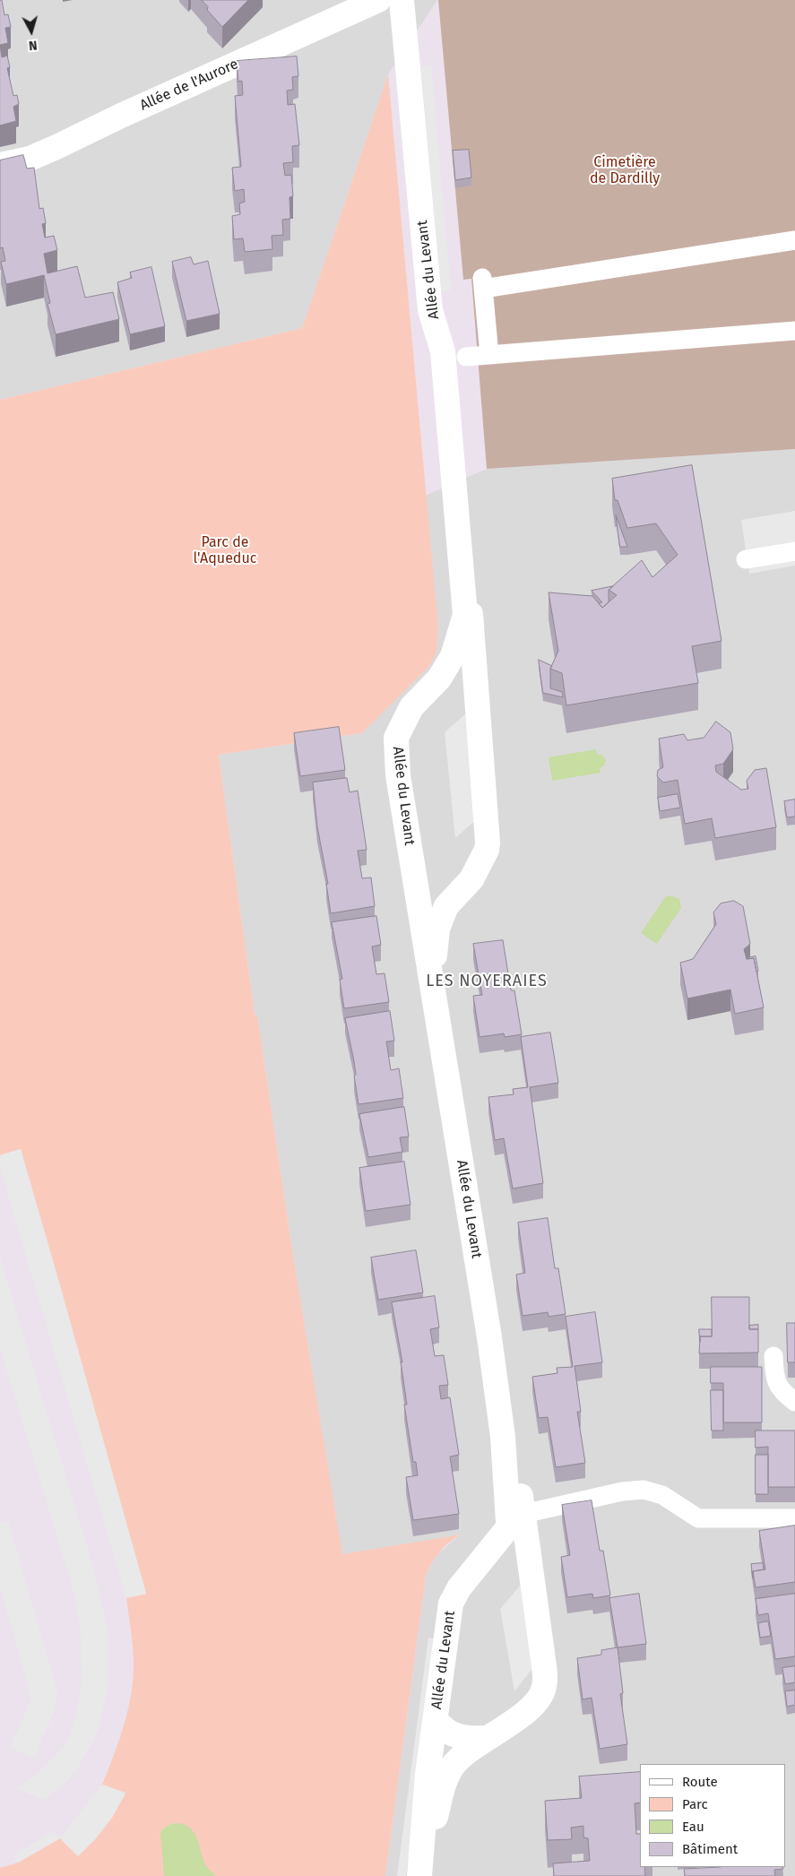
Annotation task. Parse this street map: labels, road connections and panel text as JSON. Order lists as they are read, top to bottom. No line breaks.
{"streets":{"street":["Allée de l'Aurore","Allée du Levant"]},"districts":["LES NOYERAIES"],"parks":["Cimetière de Dardilly","Parc de l'Aqueduc"],"legend":["Route","Parc","Eau","Bâtiment"],"north":"bottom"}
